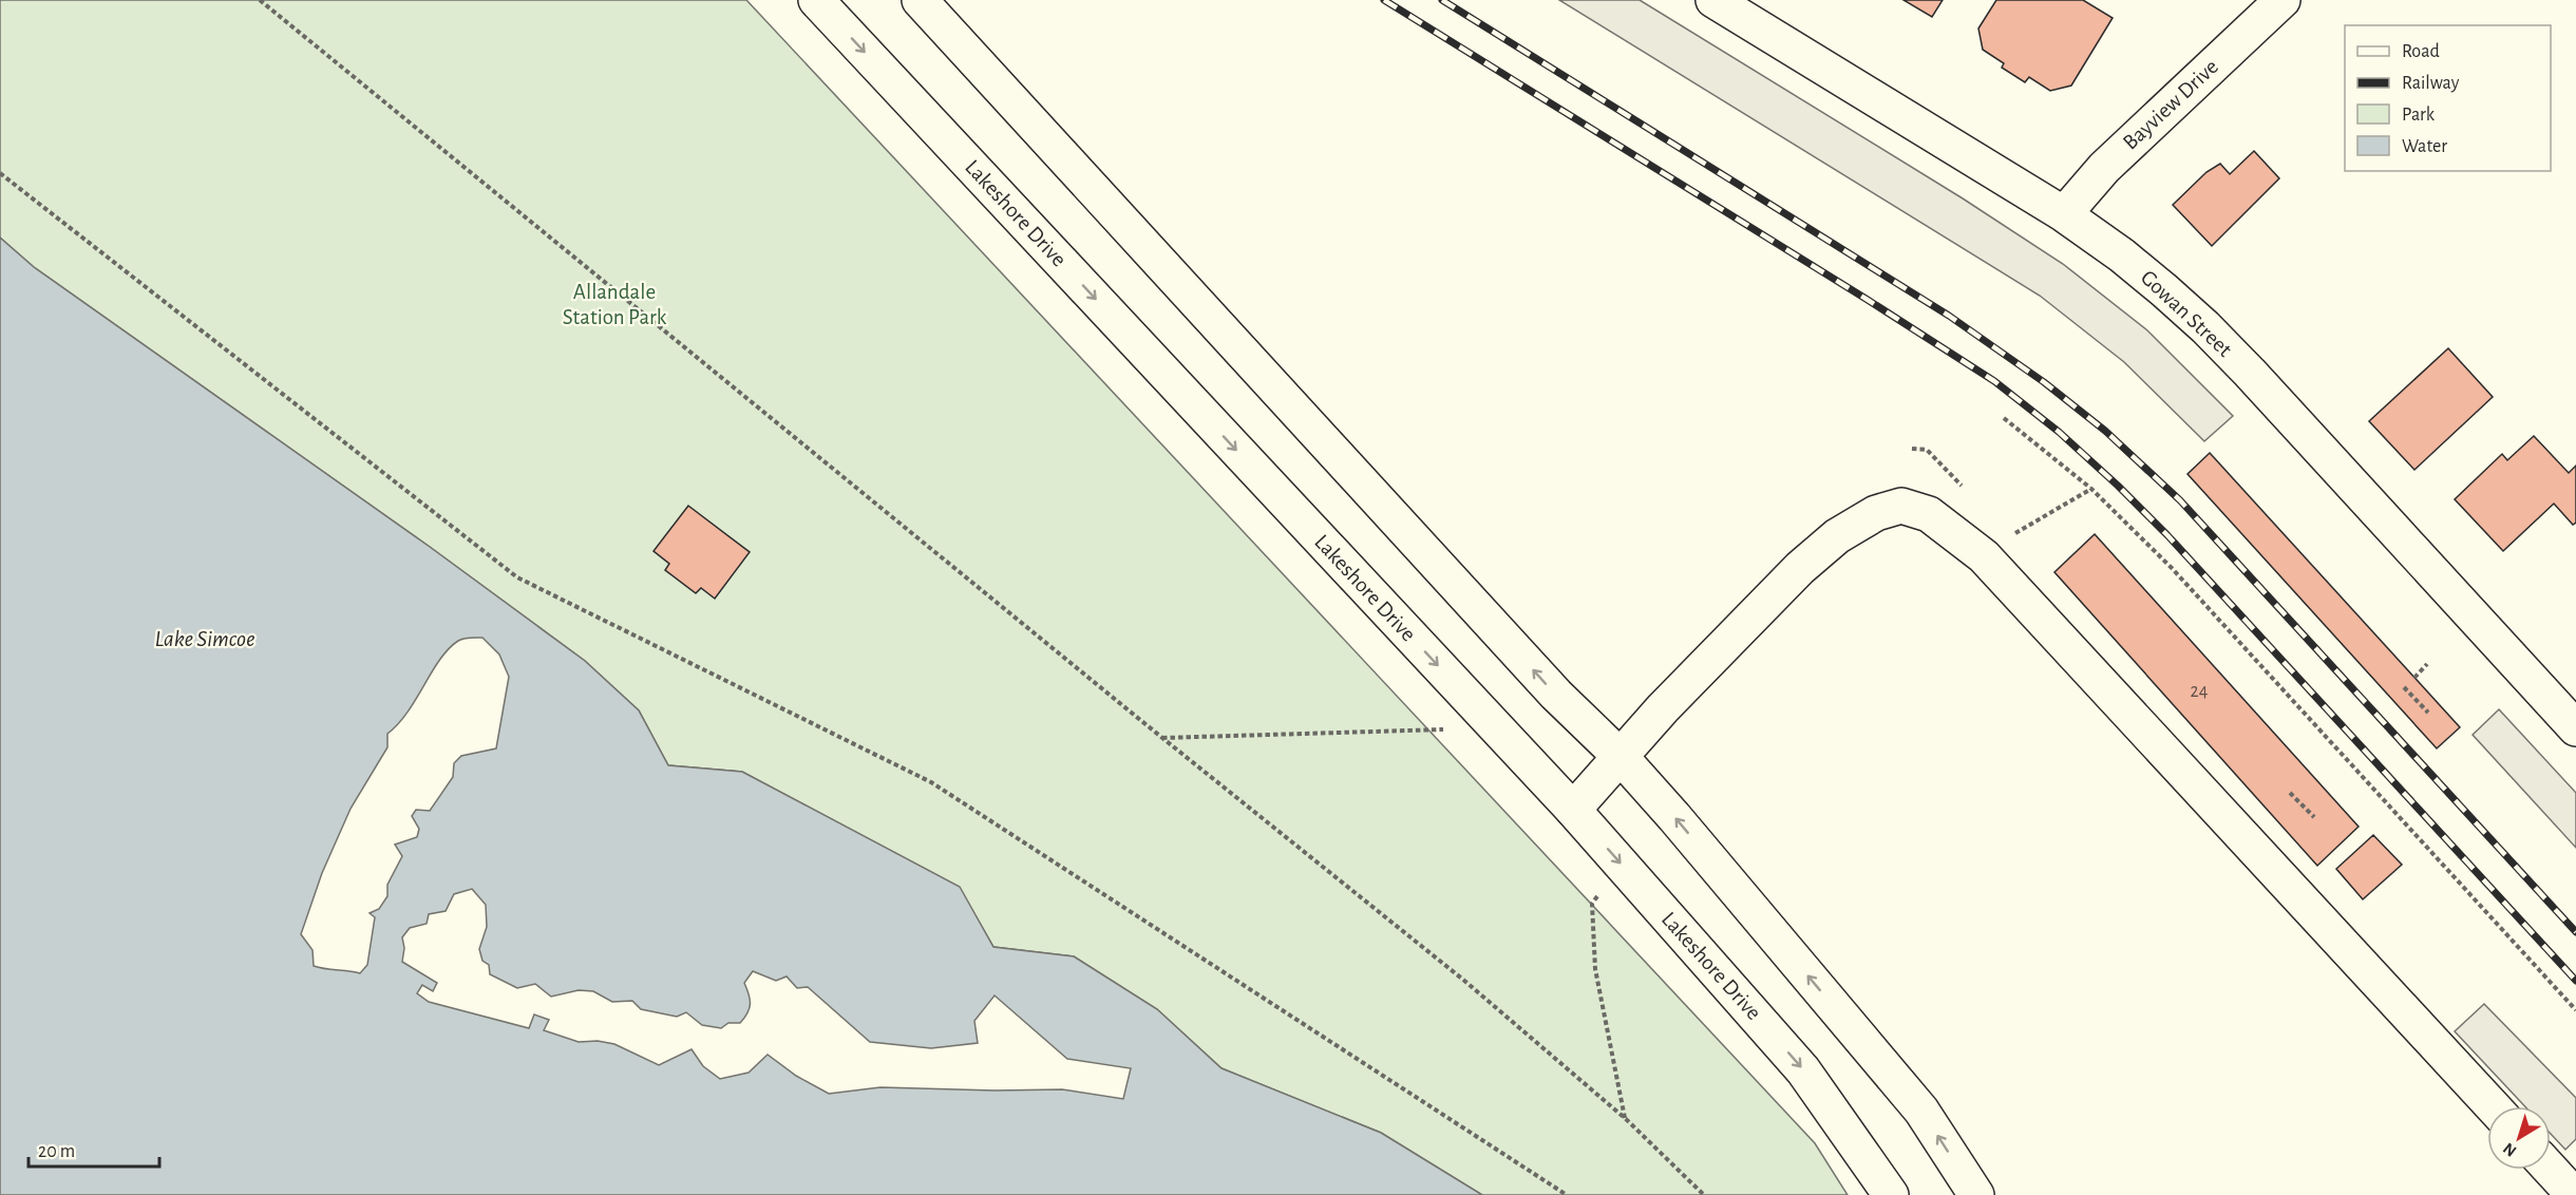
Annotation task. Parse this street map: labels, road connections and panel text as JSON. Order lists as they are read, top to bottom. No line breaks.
{"streets":{"main road":["Bayview Drive","Lakeshore Drive","Gowan Street"]},"crossings":[["Bayview Drive","Gowan Street"]],"water":["Lake Simcoe"],"parks":["Allandale Station Park"],"house_numbers":["24"],"legend":["Road","Railway","Park","Water"],"scale_bar":"20 m","north":"bottom left"}
